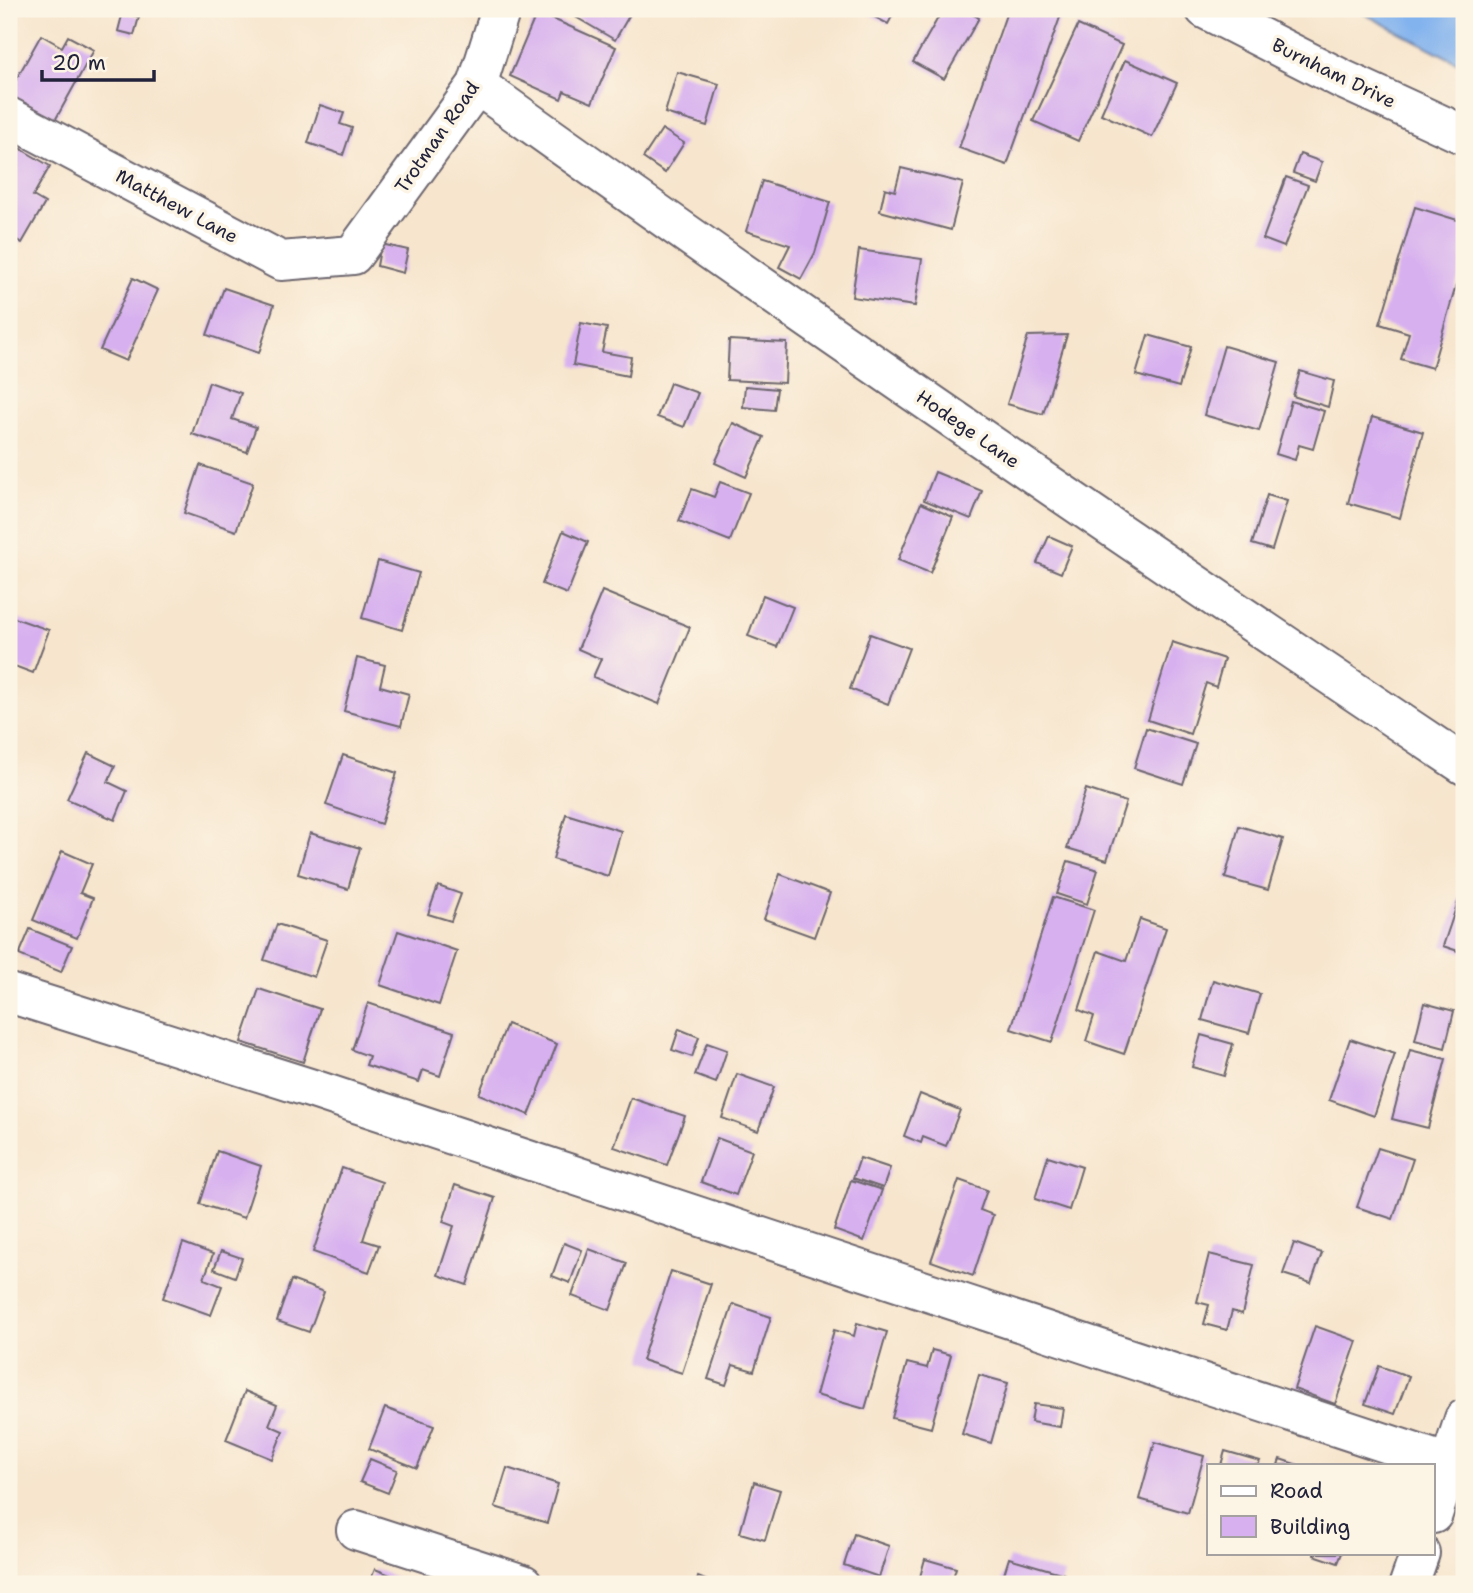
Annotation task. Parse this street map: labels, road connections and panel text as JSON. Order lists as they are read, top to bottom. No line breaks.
{"streets":{"street":["Burnham Drive","Trotman Road","Matthew Lane","Hodege Lane"]},"crossings":[["Trotman Road","Matthew Lane"],["Trotman Road","Hodege Lane"]],"legend":["Road","Building"],"scale_bar":"20 m"}
